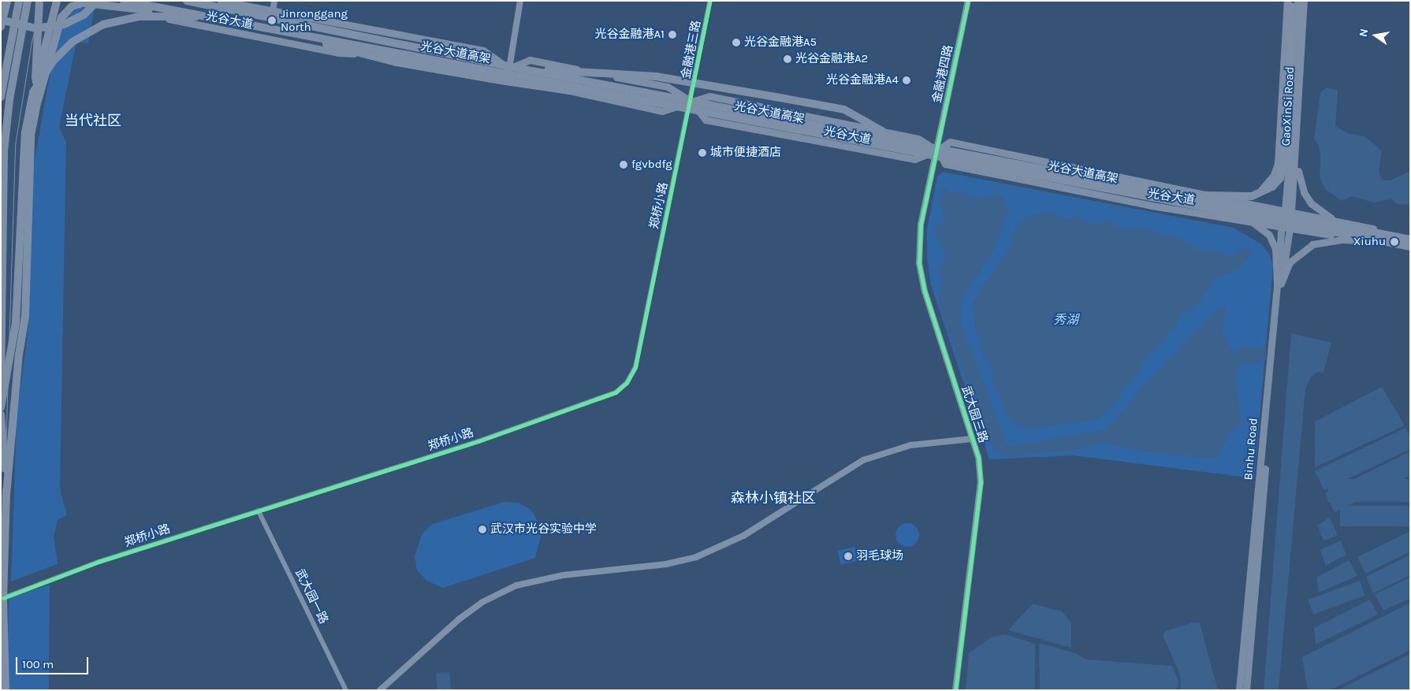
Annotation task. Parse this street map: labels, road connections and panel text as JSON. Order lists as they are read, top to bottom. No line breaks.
{"streets":{"highway":["光谷大道高架"],"main road":["光谷大道","GaoXinSi Road","Binhu Road"],"street":["金融港三路","金融港四路","郑桥小路","武大园三路","武大园一路"]},"crossings":[["光谷大道","金融港三路"],["光谷大道","光谷大道高架"],["光谷大道","金融港四路"],["光谷大道","GaoXinSi Road"],["光谷大道","郑桥小路"],["光谷大道","武大园三路"],["光谷大道","Binhu Road"],["金融港三路","郑桥小路"],["金融港四路","武大园三路"],["GaoXinSi Road","Binhu Road"],["郑桥小路","武大园一路"]],"districts":["当代社区","森林小镇社区"],"water":["秀湖"],"places":["Jinronggang North","光谷金融港A1","光谷金融港A5","光谷金融港A2","光谷金融港A4","城市便捷酒店","fgvbdfg","Xiuhu","武汉市光谷实验中学","羽毛球场"],"scale_bar":"100 m","north":"left"}
